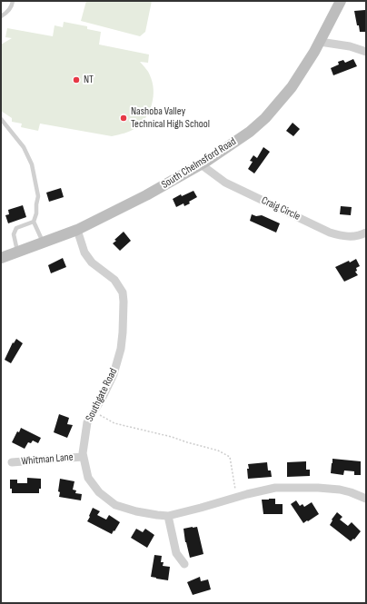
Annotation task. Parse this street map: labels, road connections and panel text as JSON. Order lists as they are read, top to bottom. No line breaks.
{"streets":{"main road":["South Chelmsford Road"],"street":["Craig Circle","Southgate Road","Whitman Lane"]},"crossings":[["South Chelmsford Road","Craig Circle"],["South Chelmsford Road","Southgate Road"],["Southgate Road","Whitman Lane"]],"places":["NT","Nashoba Valley Technical High School"]}
